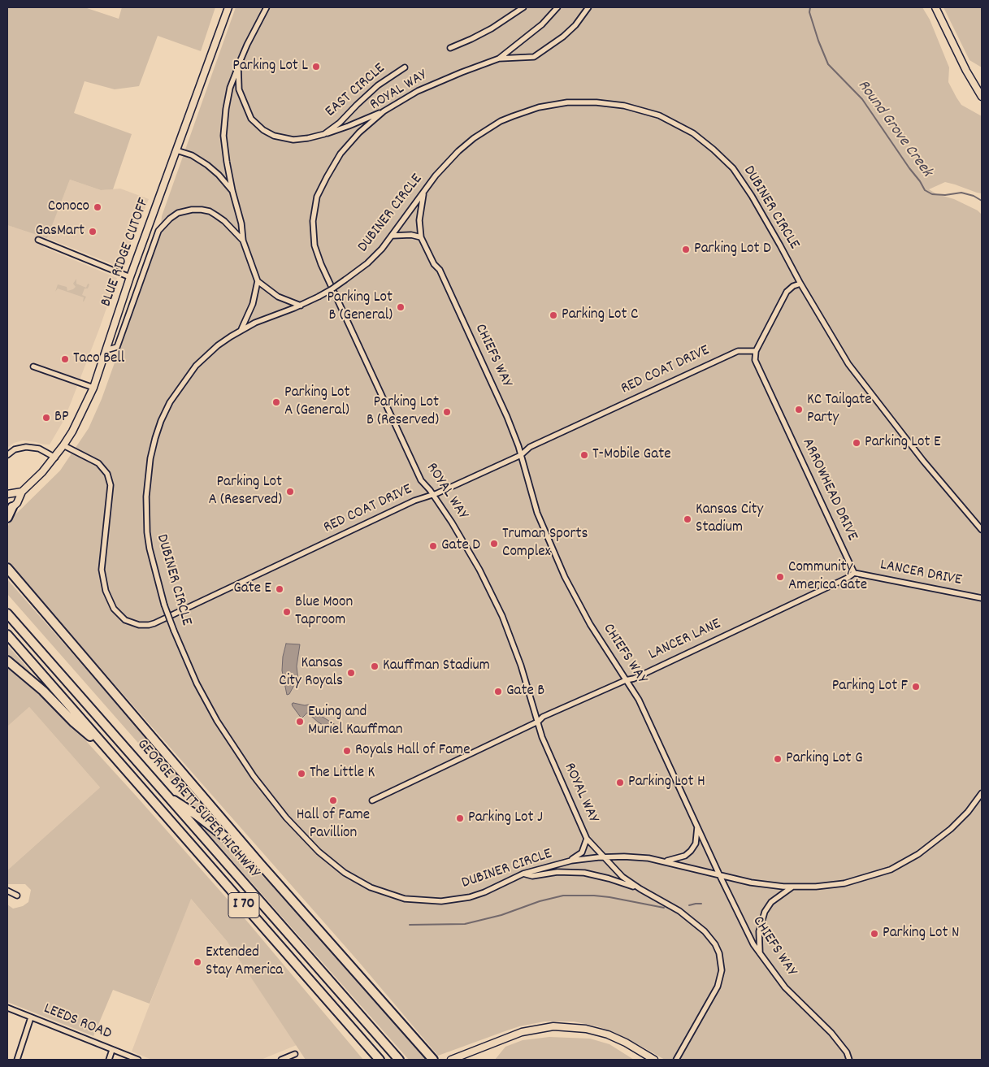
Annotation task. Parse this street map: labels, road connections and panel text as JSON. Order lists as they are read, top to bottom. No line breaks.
{"streets":{"highway":["GEORGE BRETT SUPER HIGHWAY","I 70"],"main road":["BLUE RIDGE CUTOFF"],"street":["EAST CIRCLE","ROYAL WAY","DUBINER CIRCLE","CHIEFS WAY","RED COAT DRIVE","ARROWHEAD DRIVE","LANCER DRIVE","LANCER LANE","LEEDS ROAD"]},"crossings":[["EAST CIRCLE","ROYAL WAY"],["ROYAL WAY","DUBINER CIRCLE"],["ROYAL WAY","RED COAT DRIVE"],["ROYAL WAY","LANCER LANE"],["DUBINER CIRCLE","CHIEFS WAY"],["BLUE RIDGE CUTOFF","RED COAT DRIVE"],["CHIEFS WAY","RED COAT DRIVE"],["CHIEFS WAY","LANCER LANE"],["RED COAT DRIVE","ARROWHEAD DRIVE"],["ARROWHEAD DRIVE","LANCER DRIVE"],["ARROWHEAD DRIVE","LANCER LANE"],["LANCER DRIVE","LANCER LANE"]],"water":["Round Grove Creek"],"places":["Parking Lot L","Conoco","GasMart","Parking Lot D","Parking Lot B (General)","Parking Lot C","Taco Bell","Parking Lot A (General)","KC Tailgate Party","Parking Lot B (Reserved)","BP","Parking Lot E","T-Mobile Gate","Parking Lot A (Reserved)","Kansas City Stadium","Truman Sports Complex","Gate D","Community America Gate","Gate E","Blue Moon Taproom","Kauffman Stadium","Kansas City Royals","Parking Lot F","Gate B","Ewing and Muriel Kauffman","Royals Hall of Fame","Parking Lot G","The Little K","Parking Lot H","Hall of Fame Pavillion","Parking Lot J","Parking Lot N","Extended Stay America"]}
